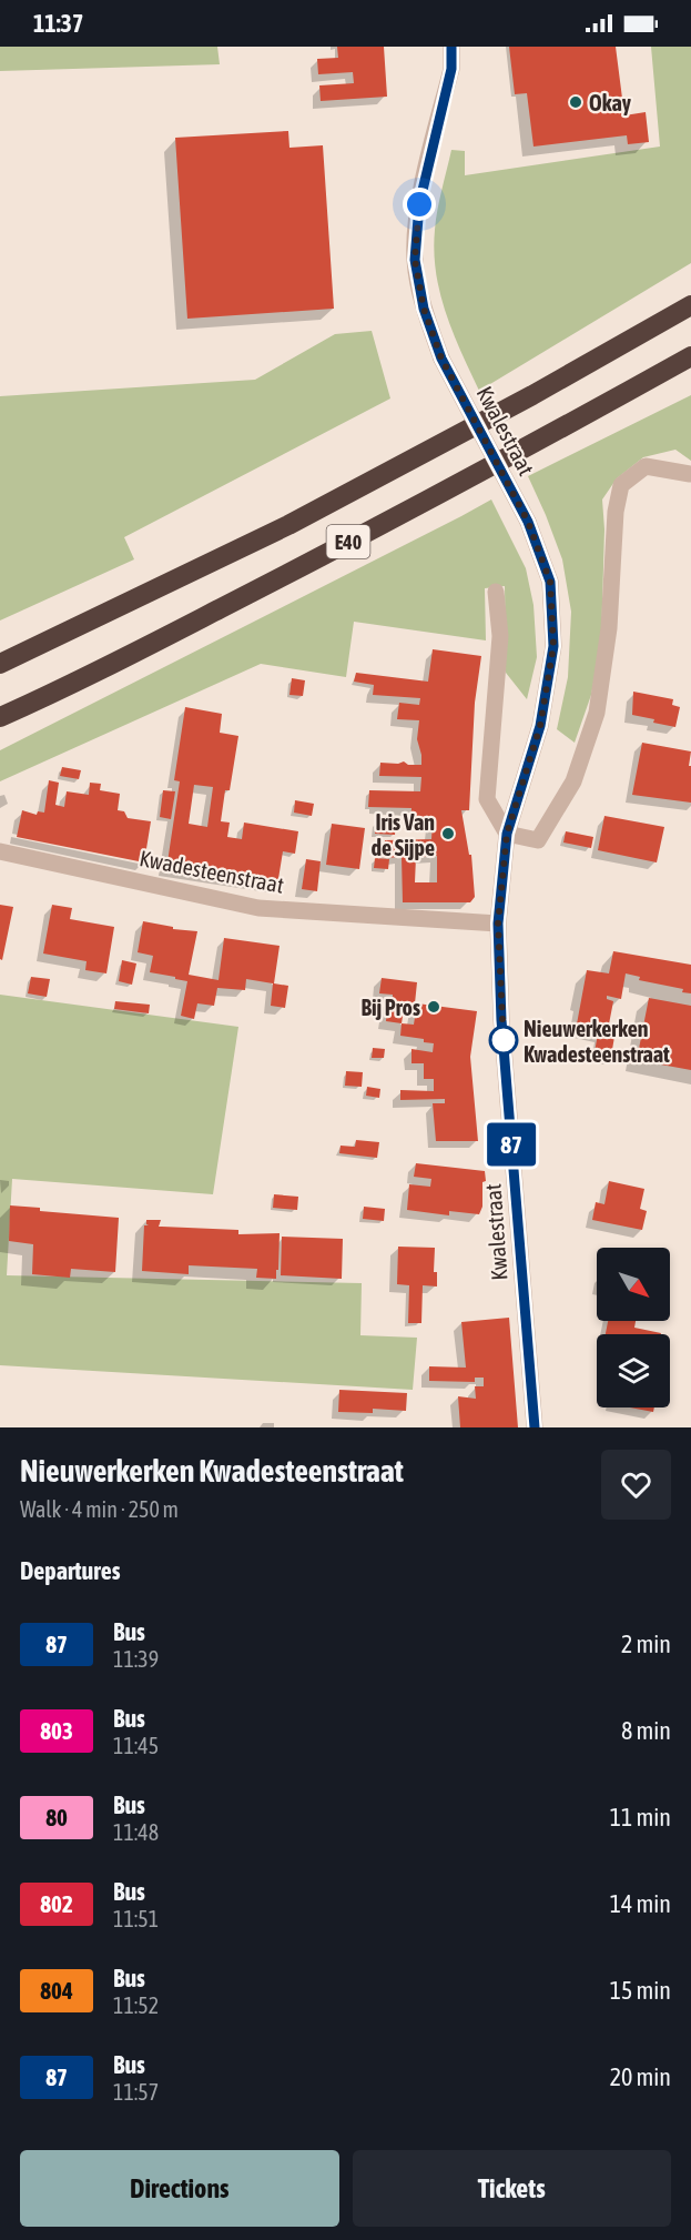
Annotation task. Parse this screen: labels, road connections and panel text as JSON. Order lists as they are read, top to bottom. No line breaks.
{"streets":{"highway":["E40"],"street":["Kwalestraat","Kwadesteenstraat"]},"crossings":[["Kwalestraat","Kwadesteenstraat"]],"places":["Okay","Iris Van de Sijpe","Bij Pros","Nieuwerkerken Kwadesteenstraat"],"lines":["bus line 87"],"north":"bottom right","page":{"status":"11:37","on_map":"87","heading":[["Nieuwerkerken Kwadesteenstraat","Walk · 4 min · 250 m"],"Departures"],"list":[{"mark":"87","name":"Bus","note":"11:39","value":"2 min"},{"mark":"803","name":"Bus","note":"11:45","value":"8 min"},{"mark":"80","name":"Bus","note":"11:48","value":"11 min"},{"mark":"802","name":"Bus","note":"11:51","value":"14 min"},{"mark":"804","name":"Bus","note":"11:52","value":"15 min"},{"mark":"87","name":"Bus","note":"11:57","value":"20 min"}],"buttons":["Directions","Tickets"]}}
